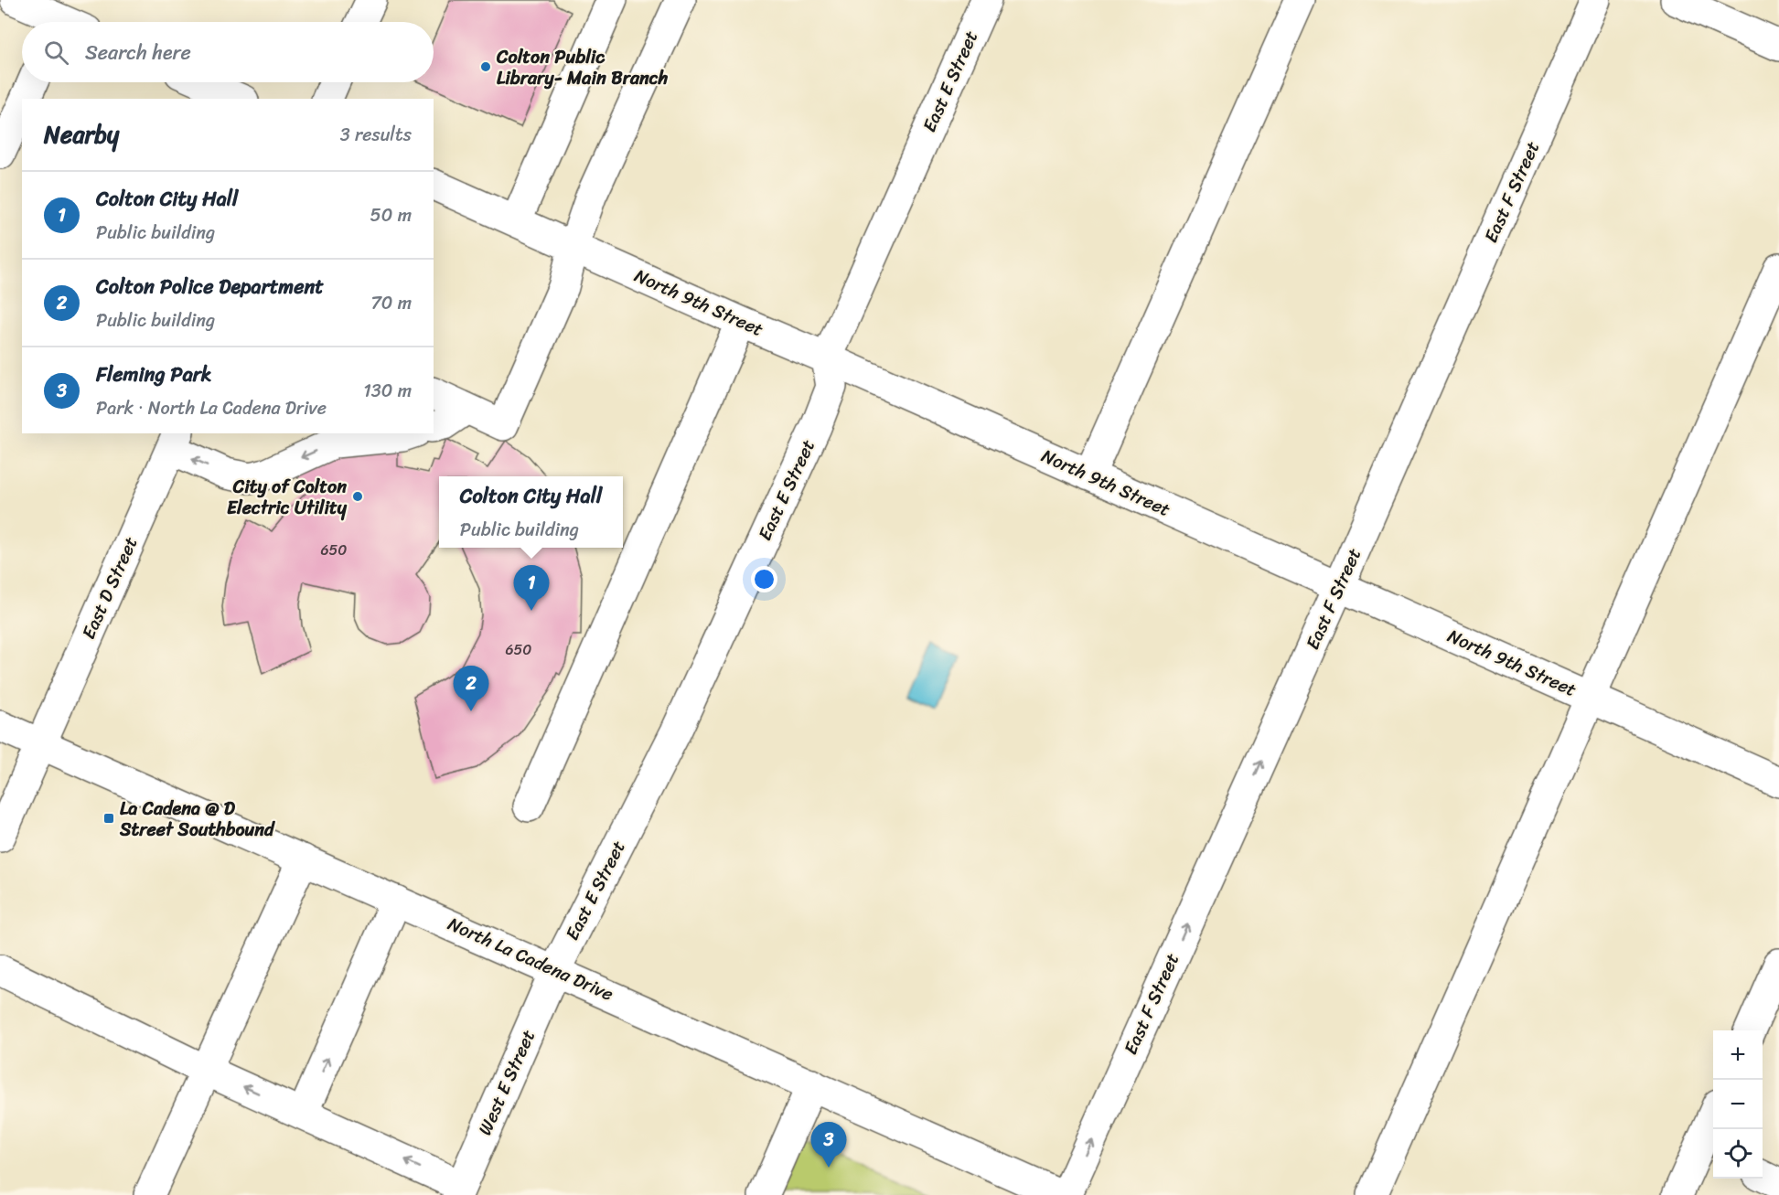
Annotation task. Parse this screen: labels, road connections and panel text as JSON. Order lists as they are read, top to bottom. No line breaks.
{"streets":{"street":["East E Street","East F Street","North 9th Street","East D Street","North La Cadena Drive","West E Street"]},"crossings":[["East E Street","North 9th Street"],["East E Street","North La Cadena Drive"],["East E Street","West E Street"],["East F Street","North 9th Street"],["East D Street","North La Cadena Drive"],["North La Cadena Drive","West E Street"]],"one_way":["East F Street"],"places":{"other":["Colton Public Library- Main Branch","City of Colton Electric Utility"],"transit":["La Cadena @ D Street Southbound"]},"house_numbers":["650","650"],"page":{"search":"Search here","heading":["Nearby","3 results"],"list":[{"mark":"1","name":"Colton City Hall","note":"Public building","value":"50 m"},{"mark":"2","name":"Colton Police Department","note":"Public building","value":"70 m"},{"mark":"3","name":"Fleming Park","note":"Park · North La Cadena Drive","value":"130 m"}],"popup":["Colton City Hall","Public building"],"pins":["1","2","3"],"map_buttons":["+","−"]}}
